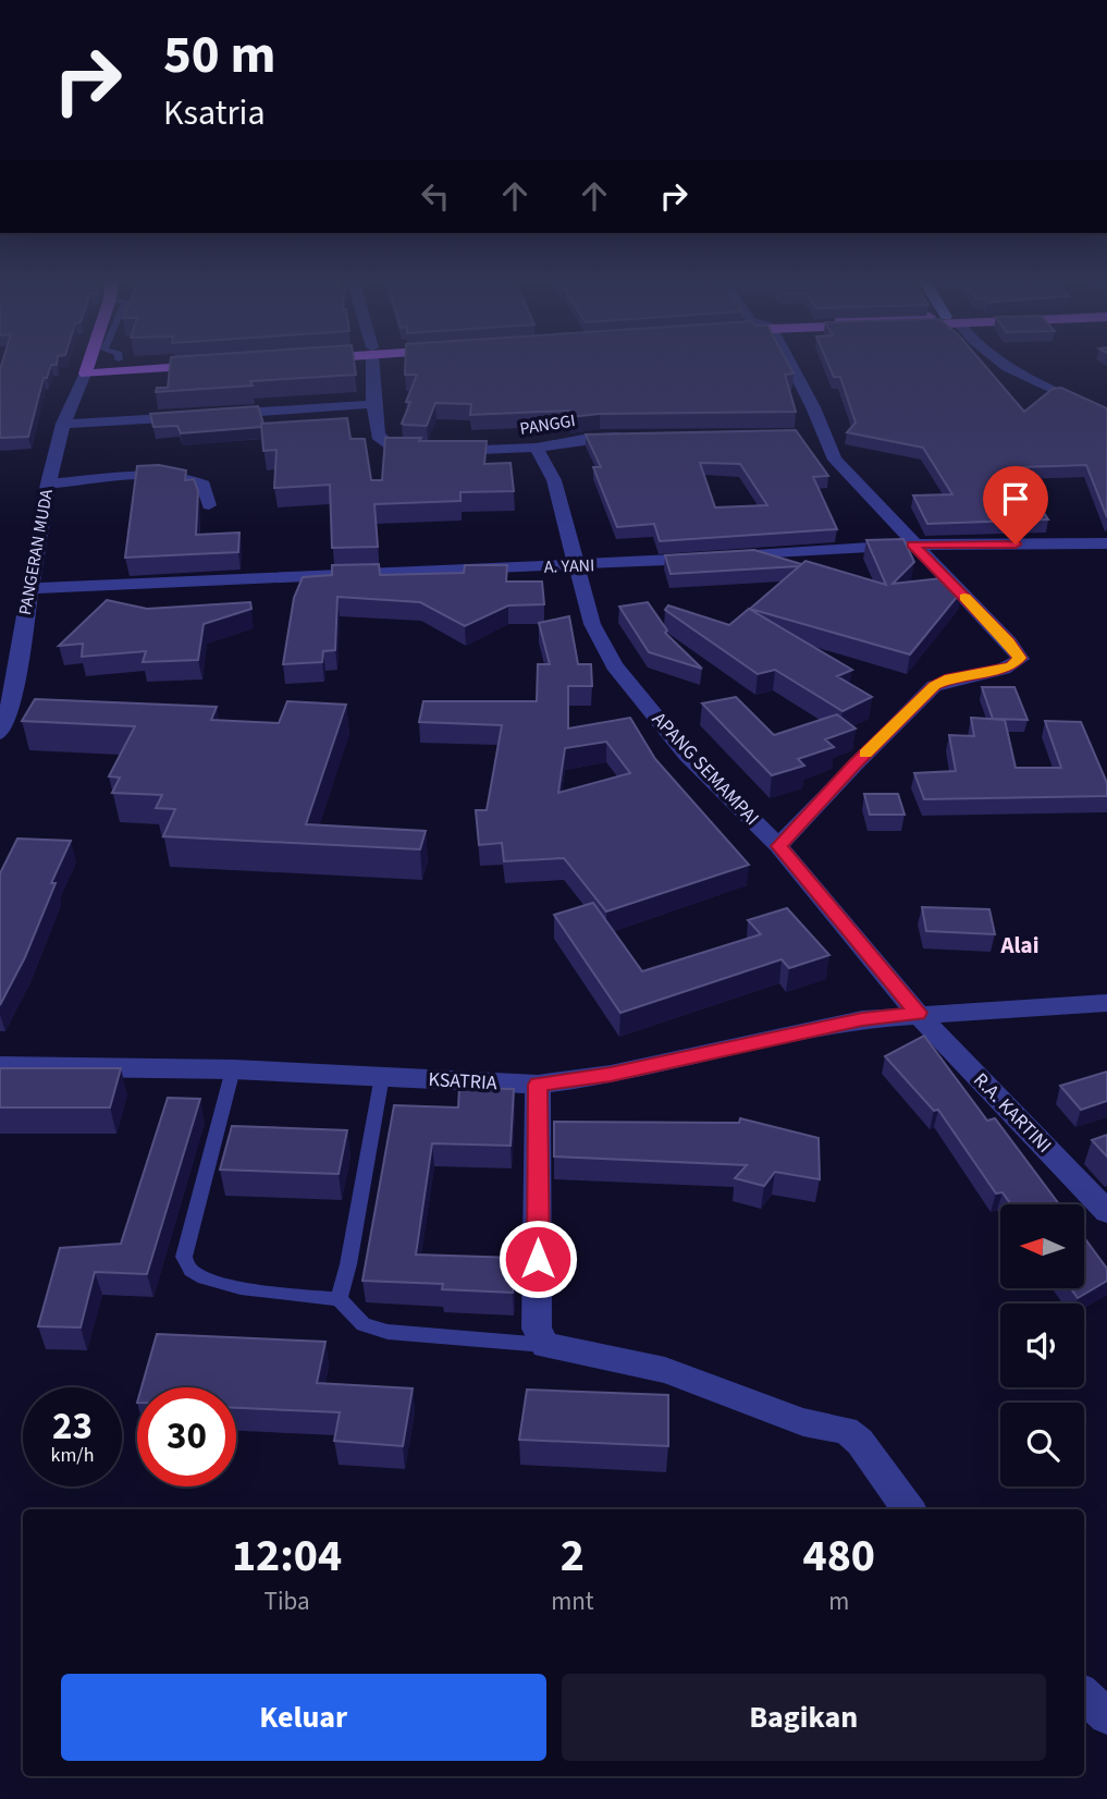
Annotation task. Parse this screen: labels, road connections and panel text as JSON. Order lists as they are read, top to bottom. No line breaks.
{"streets":{"street":["PANGGI","PANGERAN MUDA","A. YANI","APANG SEMAMPAI","KSATRIA","R.A. KARTINI"]},"crossings":[["PANGGI","APANG SEMAMPAI"],["PANGERAN MUDA","A. YANI"],["A. YANI","APANG SEMAMPAI"],["APANG SEMAMPAI","KSATRIA"],["APANG SEMAMPAI","R.A. KARTINI"],["KSATRIA","R.A. KARTINI"]],"districts":["Alai"],"north":"left","page":{"turn":["50 m","Ksatria"],"speed":"23 km/h","limit":"30","eta":["12:04","Tiba","2","mnt","480","m"],"buttons":["Keluar","Bagikan"]}}
